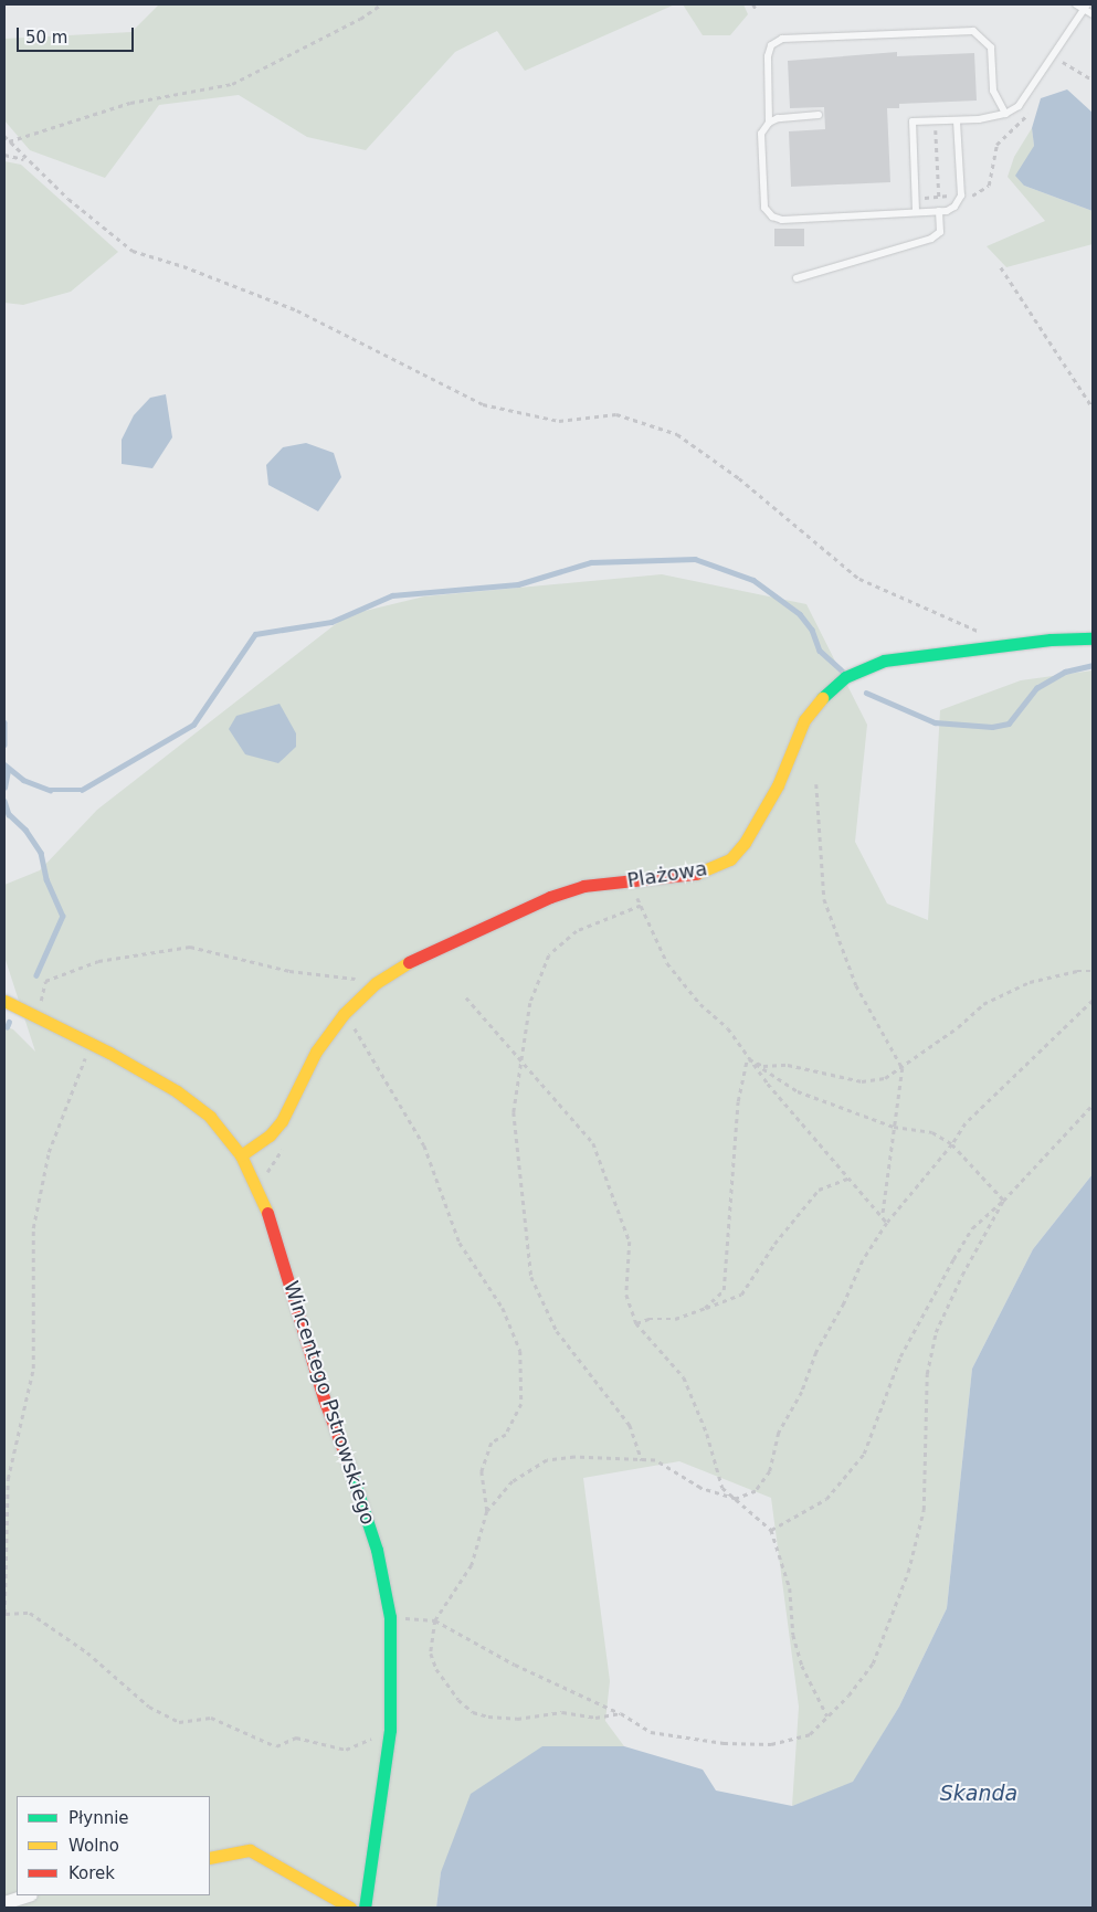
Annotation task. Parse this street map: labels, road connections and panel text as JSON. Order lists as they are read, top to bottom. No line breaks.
{"streets":{"street":["Plażowa","Wincentego Pstrowskiego"]},"crossings":[["Plażowa","Wincentego Pstrowskiego"]],"water":["Skanda"],"legend":["Płynnie","Wolno","Korek"],"scale_bar":"50 m"}
